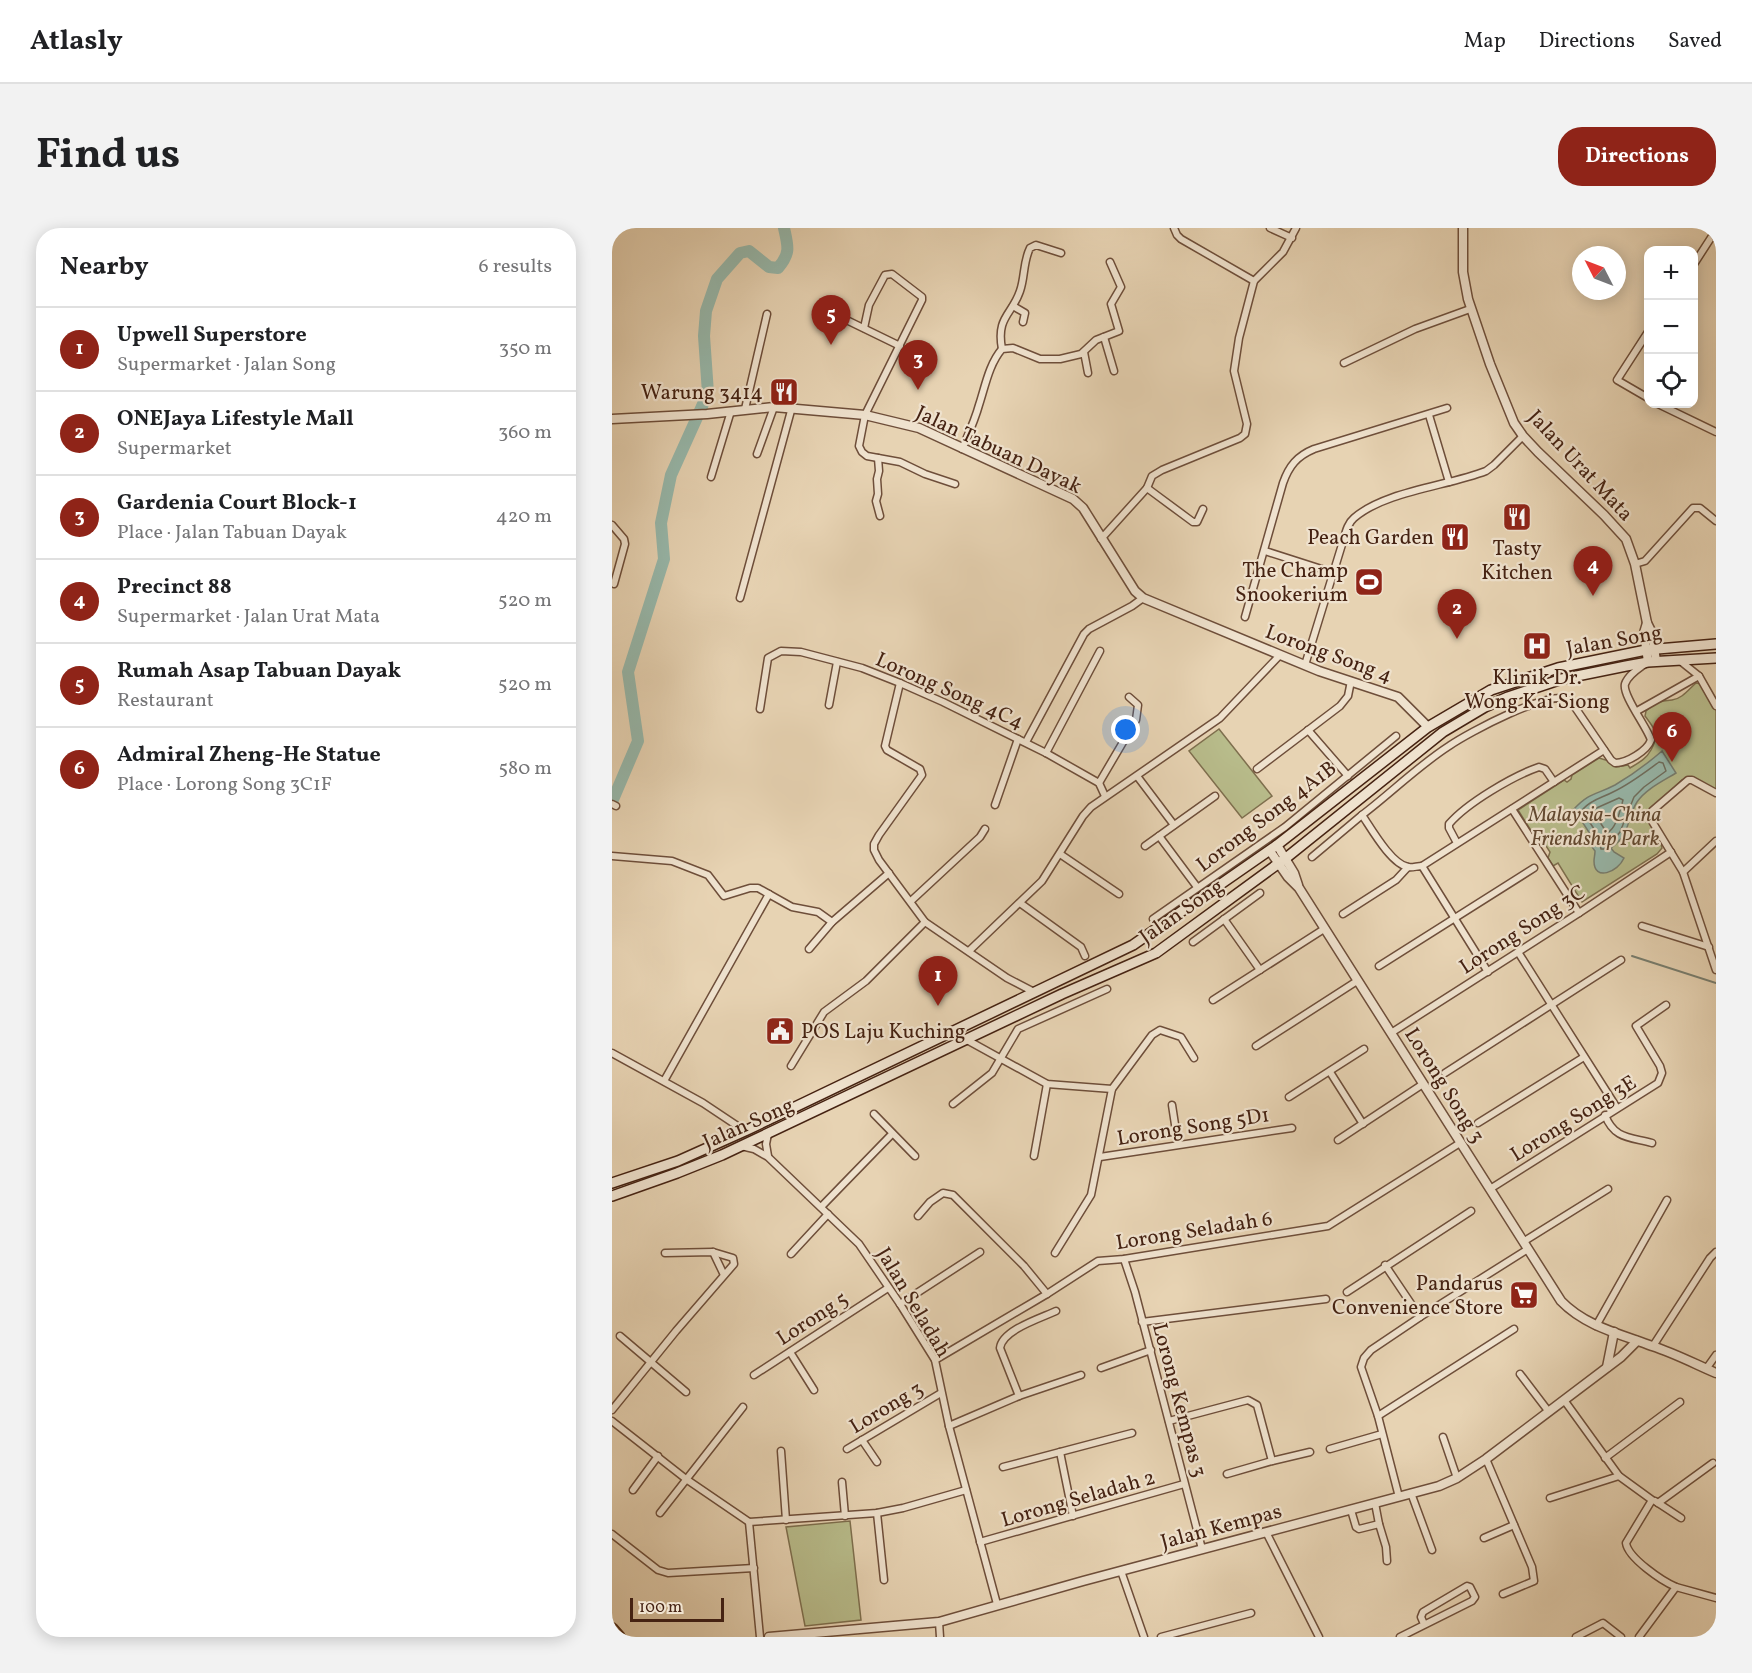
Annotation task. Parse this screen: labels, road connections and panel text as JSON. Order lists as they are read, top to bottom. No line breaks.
{"streets":{"main road":["Jalan Song"],"street":["Jalan Tabuan Dayak","Jalan Urat Mata","Lorong Song 4","Lorong Song 4C4","Lorong Song 4A1B","Lorong Song 3C","Lorong Song 3","Lorong Song 3E","Lorong Song 5D1","Lorong Seladah 6","Jalan Seladah","Lorong 5","Lorong Kempas 3","Lorong 3","Lorong Seladah 2","Jalan Kempas"]},"crossings":[["Jalan Tabuan Dayak","Lorong Song 4"],["Jalan Urat Mata","Jalan Song"],["Jalan Song","Lorong Song 4"],["Jalan Song","Lorong Song 3"],["Lorong Song 3C","Lorong Song 3"],["Lorong Song 3","Lorong Song 3E"],["Lorong Song 3","Lorong Seladah 6"],["Lorong Song 3","Jalan Kempas"],["Lorong Seladah 6","Jalan Seladah"],["Lorong Seladah 6","Lorong Kempas 3"],["Jalan Seladah","Lorong 5"],["Jalan Seladah","Lorong 3"],["Jalan Seladah","Lorong Seladah 2"],["Jalan Seladah","Jalan Kempas"],["Lorong Kempas 3","Lorong Seladah 2"],["Lorong Kempas 3","Jalan Kempas"]],"parks":["Malaysia-China Friendship Park"],"places":{"restaurant":["Warung 3414","Tasty Kitchen","Peach Garden"],"sports":["The Champ Snookerium"],"hospital":["Klinik Dr. Wong Kai Siong"],"public building":["POS Laju Kuching"],"supermarket":["Pandarus Convenience Store"]},"scale_bar":"100 m","north":"top left","page":{"header":"Atlasly","nav":["Map","Directions","Saved"],"title":"Find us","buttons":"Directions","heading":["Nearby","6 results"],"map_buttons":["+","−"],"pins":["5","3","4","2","6","1"],"list":[{"mark":"1","name":"Upwell Superstore","note":"Supermarket · Jalan Song","value":"350 m"},{"mark":"2","name":"ONEJaya Lifestyle Mall","note":"Supermarket","value":"360 m"},{"mark":"3","name":"Gardenia Court Block-1","note":"Place · Jalan Tabuan Dayak","value":"420 m"},{"mark":"4","name":"Precinct 88","note":"Supermarket · Jalan Urat Mata","value":"520 m"},{"mark":"5","name":"Rumah Asap Tabuan Dayak","note":"Restaurant","value":"520 m"},{"mark":"6","name":"Admiral Zheng-He Statue","note":"Place · Lorong Song 3C1F","value":"580 m"}],"scale":"100 m"}}
